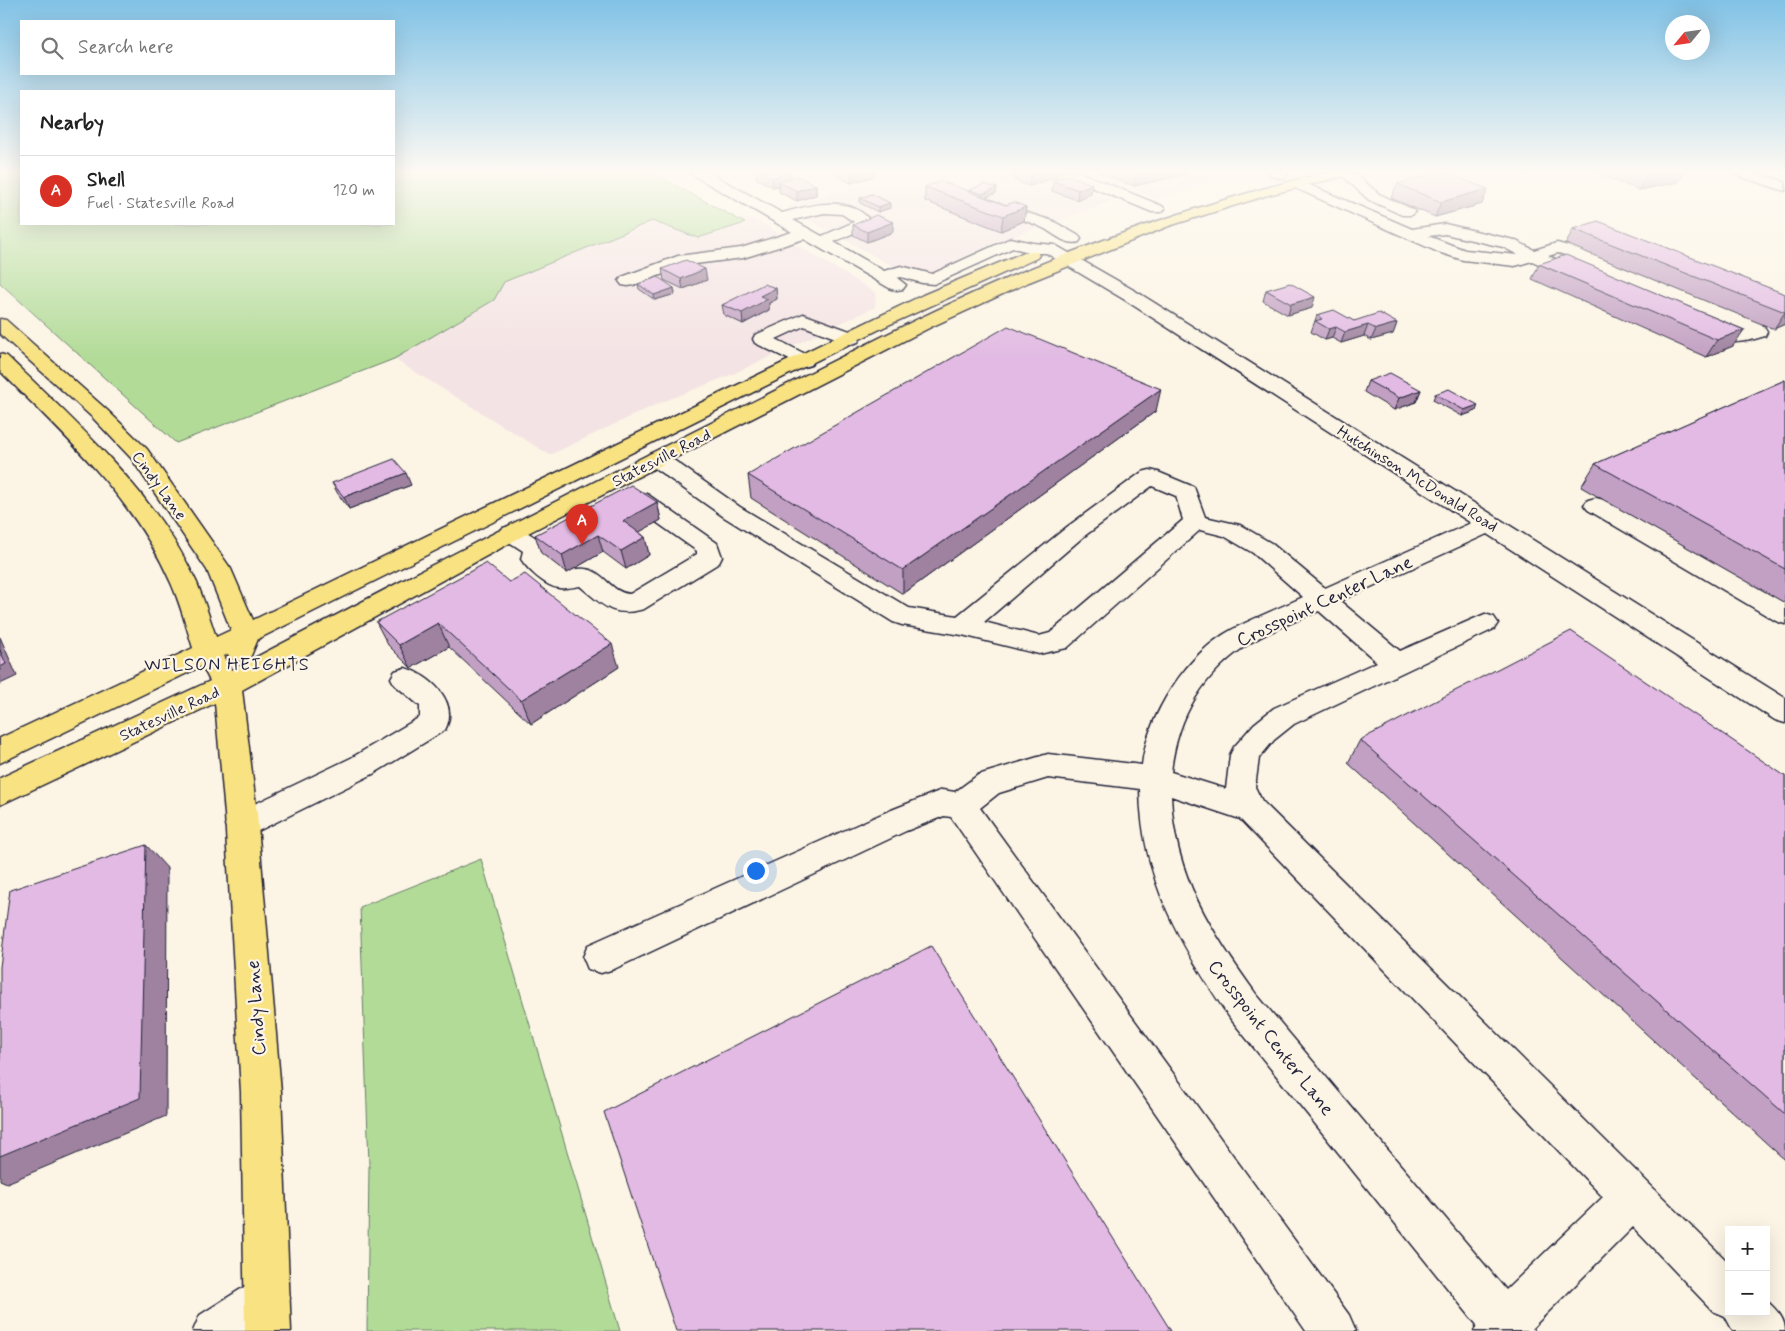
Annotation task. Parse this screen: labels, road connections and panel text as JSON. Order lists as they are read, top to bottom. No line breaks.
{"streets":{"main road":["Statesville Road","Cindy Lane"],"street":["Hutchinson McDonald Road","Crosspoint Center Lane"]},"crossings":[["Statesville Road","Hutchinson McDonald Road"],["Statesville Road","Cindy Lane"],["Hutchinson McDonald Road","Crosspoint Center Lane"]],"districts":["WILSON HEIGHTS"],"north":"bottom left","page":{"search":"Search here","heading":"Nearby","list":[{"mark":"A","name":"Shell","note":"Fuel · Statesville Road","value":"120 m"}],"pins":"A","map_buttons":["+","−"]}}
